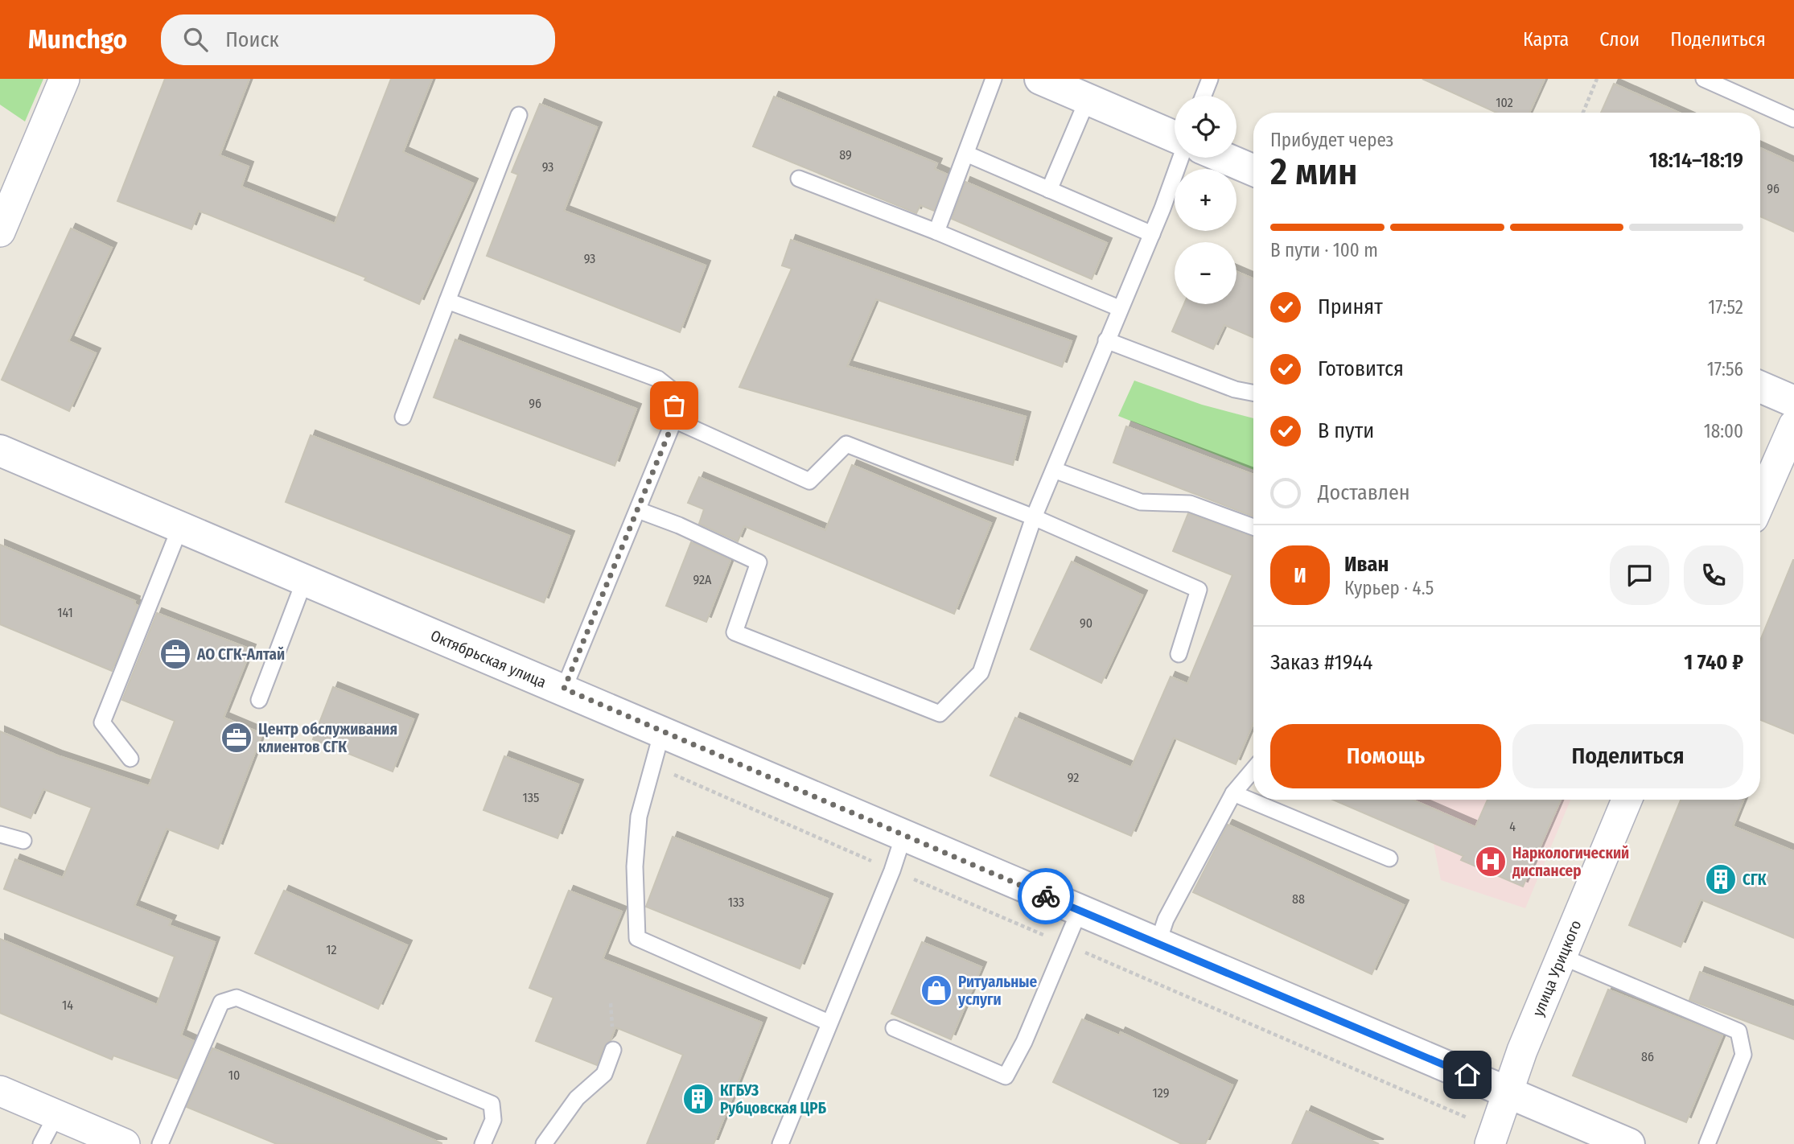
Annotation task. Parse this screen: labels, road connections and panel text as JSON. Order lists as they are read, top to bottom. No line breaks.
{"streets":{"main road":["Октябрьская улица"],"street":["улица Урицкого"]},"crossings":[["Октябрьская улица","улица Урицкого"]],"places":{"office":["АО СГК-Алтай","Центр обслуживания клиентов СГК"],"hospital":["Наркологический диспансер"],"building":["СГК","КГБУЗ Рубцовская ЦРБ"],"shop":["Ритуальные услуги"]},"house_numbers":["102","89","93","96","93","96","92А","141","90","92","135","4","88","133","12","14","86","10","129"],"page":{"header":"Munchgo","search":"Поиск","nav":["Карта","Слои","Поделиться"],"map_buttons":["+","−"],"heading":["2 мин","Прибудет через","18:14–18:19"],"panel":["Иван","Курьер · 4.5","Заказ #1944","1 740 ₽"],"bar":"В пути · 100 m","list":[["Принят","17:52"],["Готовится","17:56"],["В пути","18:00"],"Доставлен"],"round":"И","buttons":["Помощь","Поделиться"]}}
